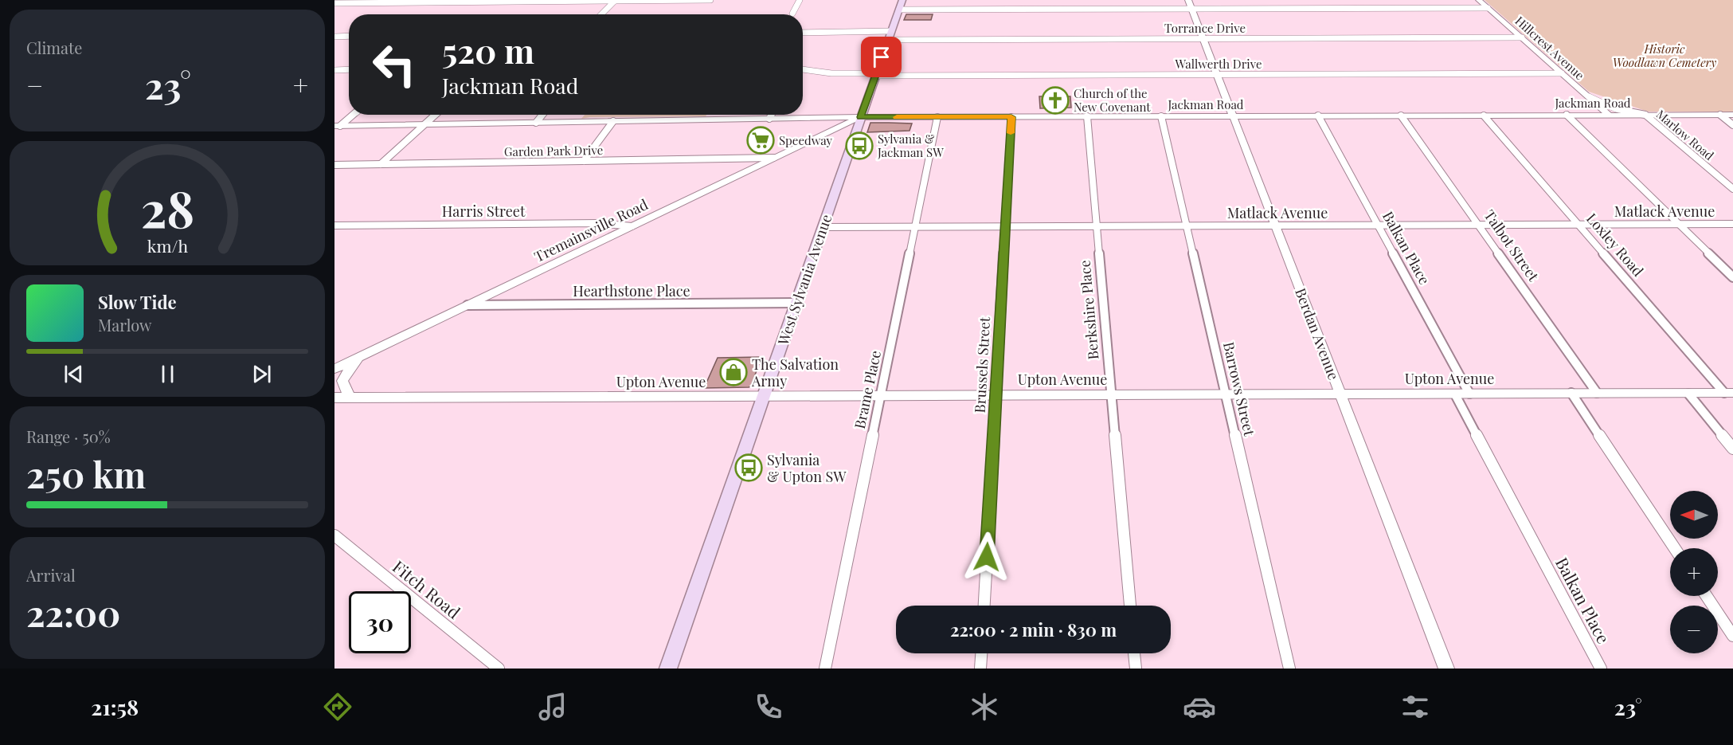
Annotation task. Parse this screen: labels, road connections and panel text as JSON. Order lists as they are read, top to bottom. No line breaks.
{"streets":{"main road":["West Sylvania Avenue"],"street":["Torrance Drive","Hillcrest Avenue","Wallwerth Drive","Jackman Road","Marlow Road","Garden Park Drive","Harris Street","Matlack Avenue","Tremainsville Road","Loxley Road","Talbot Street","Balkan Place","Hearthstone Place","Berkshire Place","Berdan Avenue","Brussels Street","Upton Avenue","Barrows Street","Brame Place","Fitch Road"]},"crossings":[["Torrance Drive","Hillcrest Avenue"],["Torrance Drive","West Sylvania Avenue"],["Torrance Drive","Berdan Avenue"],["Hillcrest Avenue","Wallwerth Drive"],["Hillcrest Avenue","Jackman Road"],["Hillcrest Avenue","Marlow Road"],["Wallwerth Drive","West Sylvania Avenue"],["Wallwerth Drive","Berdan Avenue"],["Jackman Road","Marlow Road"],["Jackman Road","Tremainsville Road"],["Jackman Road","Loxley Road"],["Jackman Road","Talbot Street"],["Jackman Road","Balkan Place"],["Jackman Road","West Sylvania Avenue"],["Jackman Road","Berkshire Place"],["Jackman Road","Berdan Avenue"],["Jackman Road","Brussels Street"],["Jackman Road","Barrows Street"],["Jackman Road","Brame Place"],["Garden Park Drive","Tremainsville Road"],["Harris Street","Tremainsville Road"],["Matlack Avenue","Loxley Road"],["Matlack Avenue","Talbot Street"],["Matlack Avenue","Balkan Place"],["Matlack Avenue","West Sylvania Avenue"],["Matlack Avenue","Berkshire Place"],["Matlack Avenue","Berdan Avenue"],["Matlack Avenue","Brussels Street"],["Matlack Avenue","Barrows Street"],["Matlack Avenue","Brame Place"],["Tremainsville Road","West Sylvania Avenue"],["Tremainsville Road","Hearthstone Place"],["Loxley Road","Upton Avenue"],["Talbot Street","Upton Avenue"],["Balkan Place","Upton Avenue"],["West Sylvania Avenue","Hearthstone Place"],["West Sylvania Avenue","Upton Avenue"],["Berkshire Place","Upton Avenue"],["Berdan Avenue","Upton Avenue"],["Brussels Street","Upton Avenue"],["Upton Avenue","Barrows Street"],["Upton Avenue","Brame Place"]],"parks":["Historic Woodlawn Cemetery"],"places":{"church":["Church of the New Covenant"],"supermarket":["Speedway"],"bus stop":["Sylvania & Jackman SW","Sylvania & Upton SW"],"shop":["The Salvation Army"]},"north":"left","page":{"tile":["Climate",["Range · 50%","250 km"],["Arrival","22:00"]],"turn":["520 m","Jackman Road"],"heat":["−","23°","+"],"song":["Slow Tide","Marlow"],"map_buttons":["+","−"],"limit":"30","trip":"22:00 · 2 min · 830 m","tabs":["21:58","23°"],"gauge":["28","km/h"]}}
